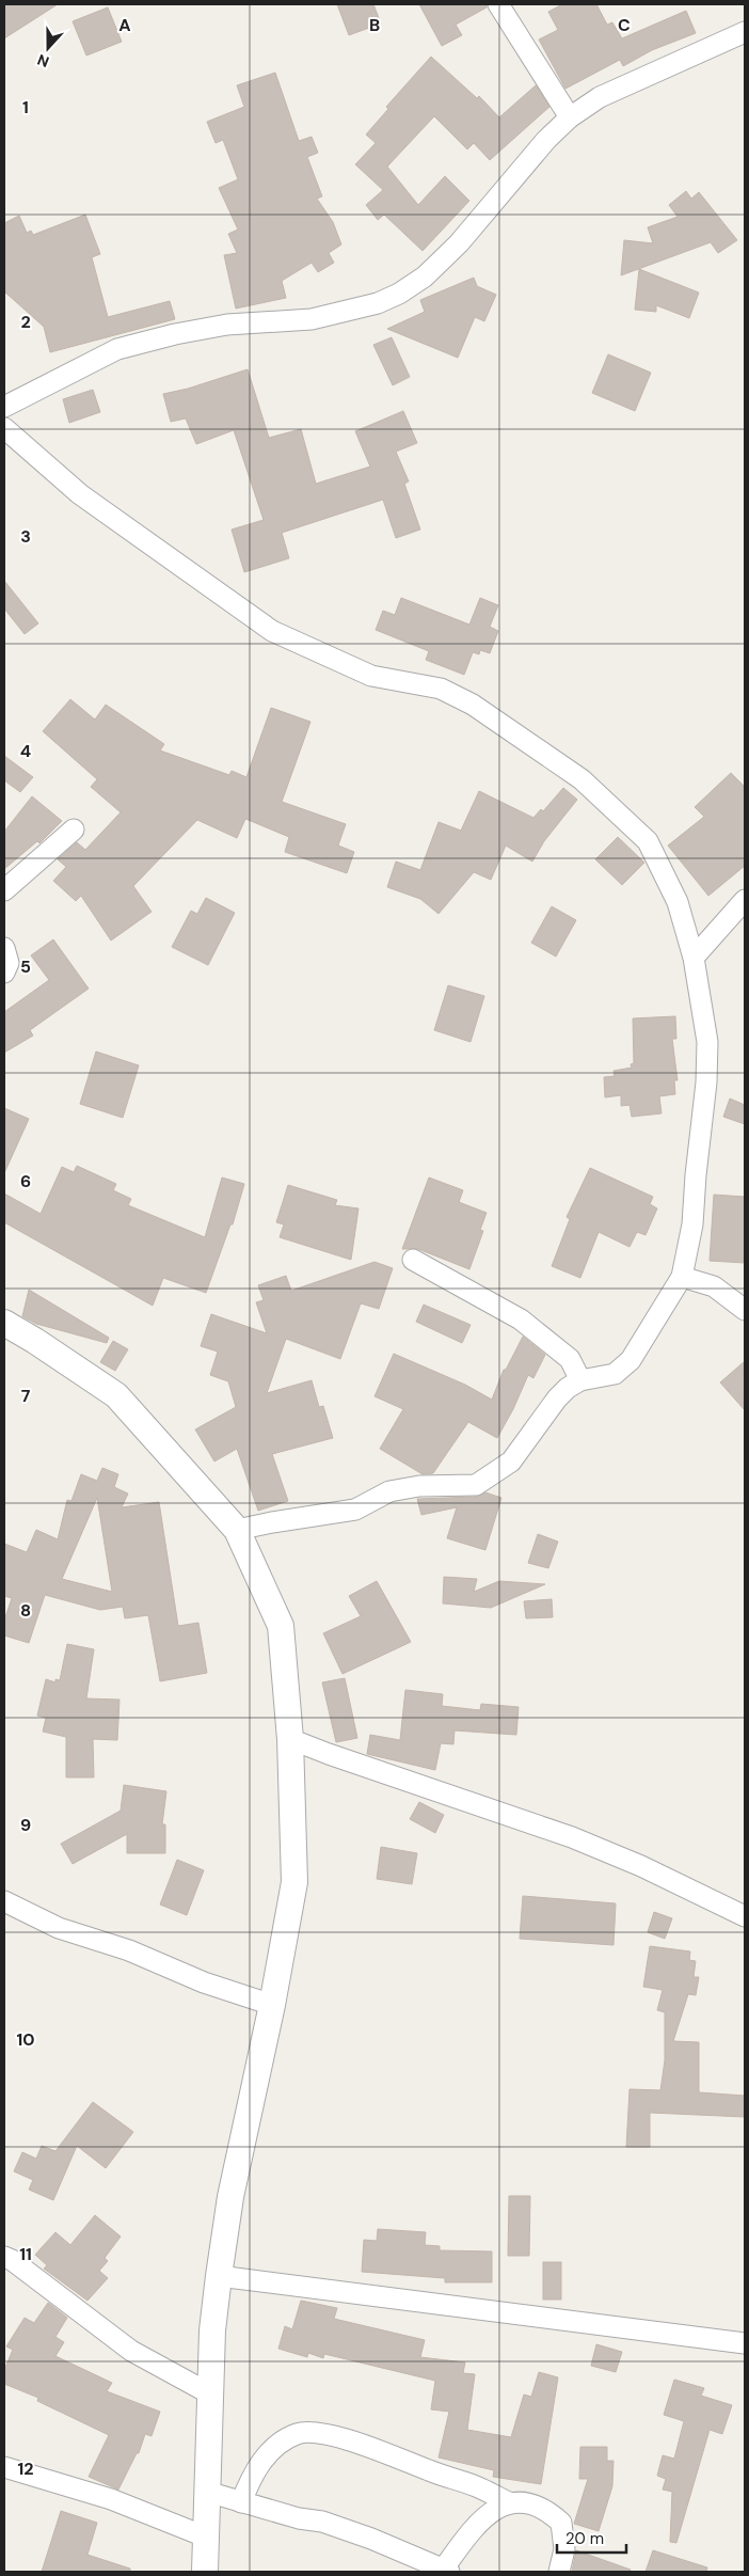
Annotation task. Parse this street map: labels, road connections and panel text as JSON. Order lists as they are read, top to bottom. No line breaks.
{"scale_bar":"20 m","north":"bottom","grid":{"columns":["A","B","C"],"rows":["1","2","3","4","5","6","7","8","9","10","11","12"]}}
